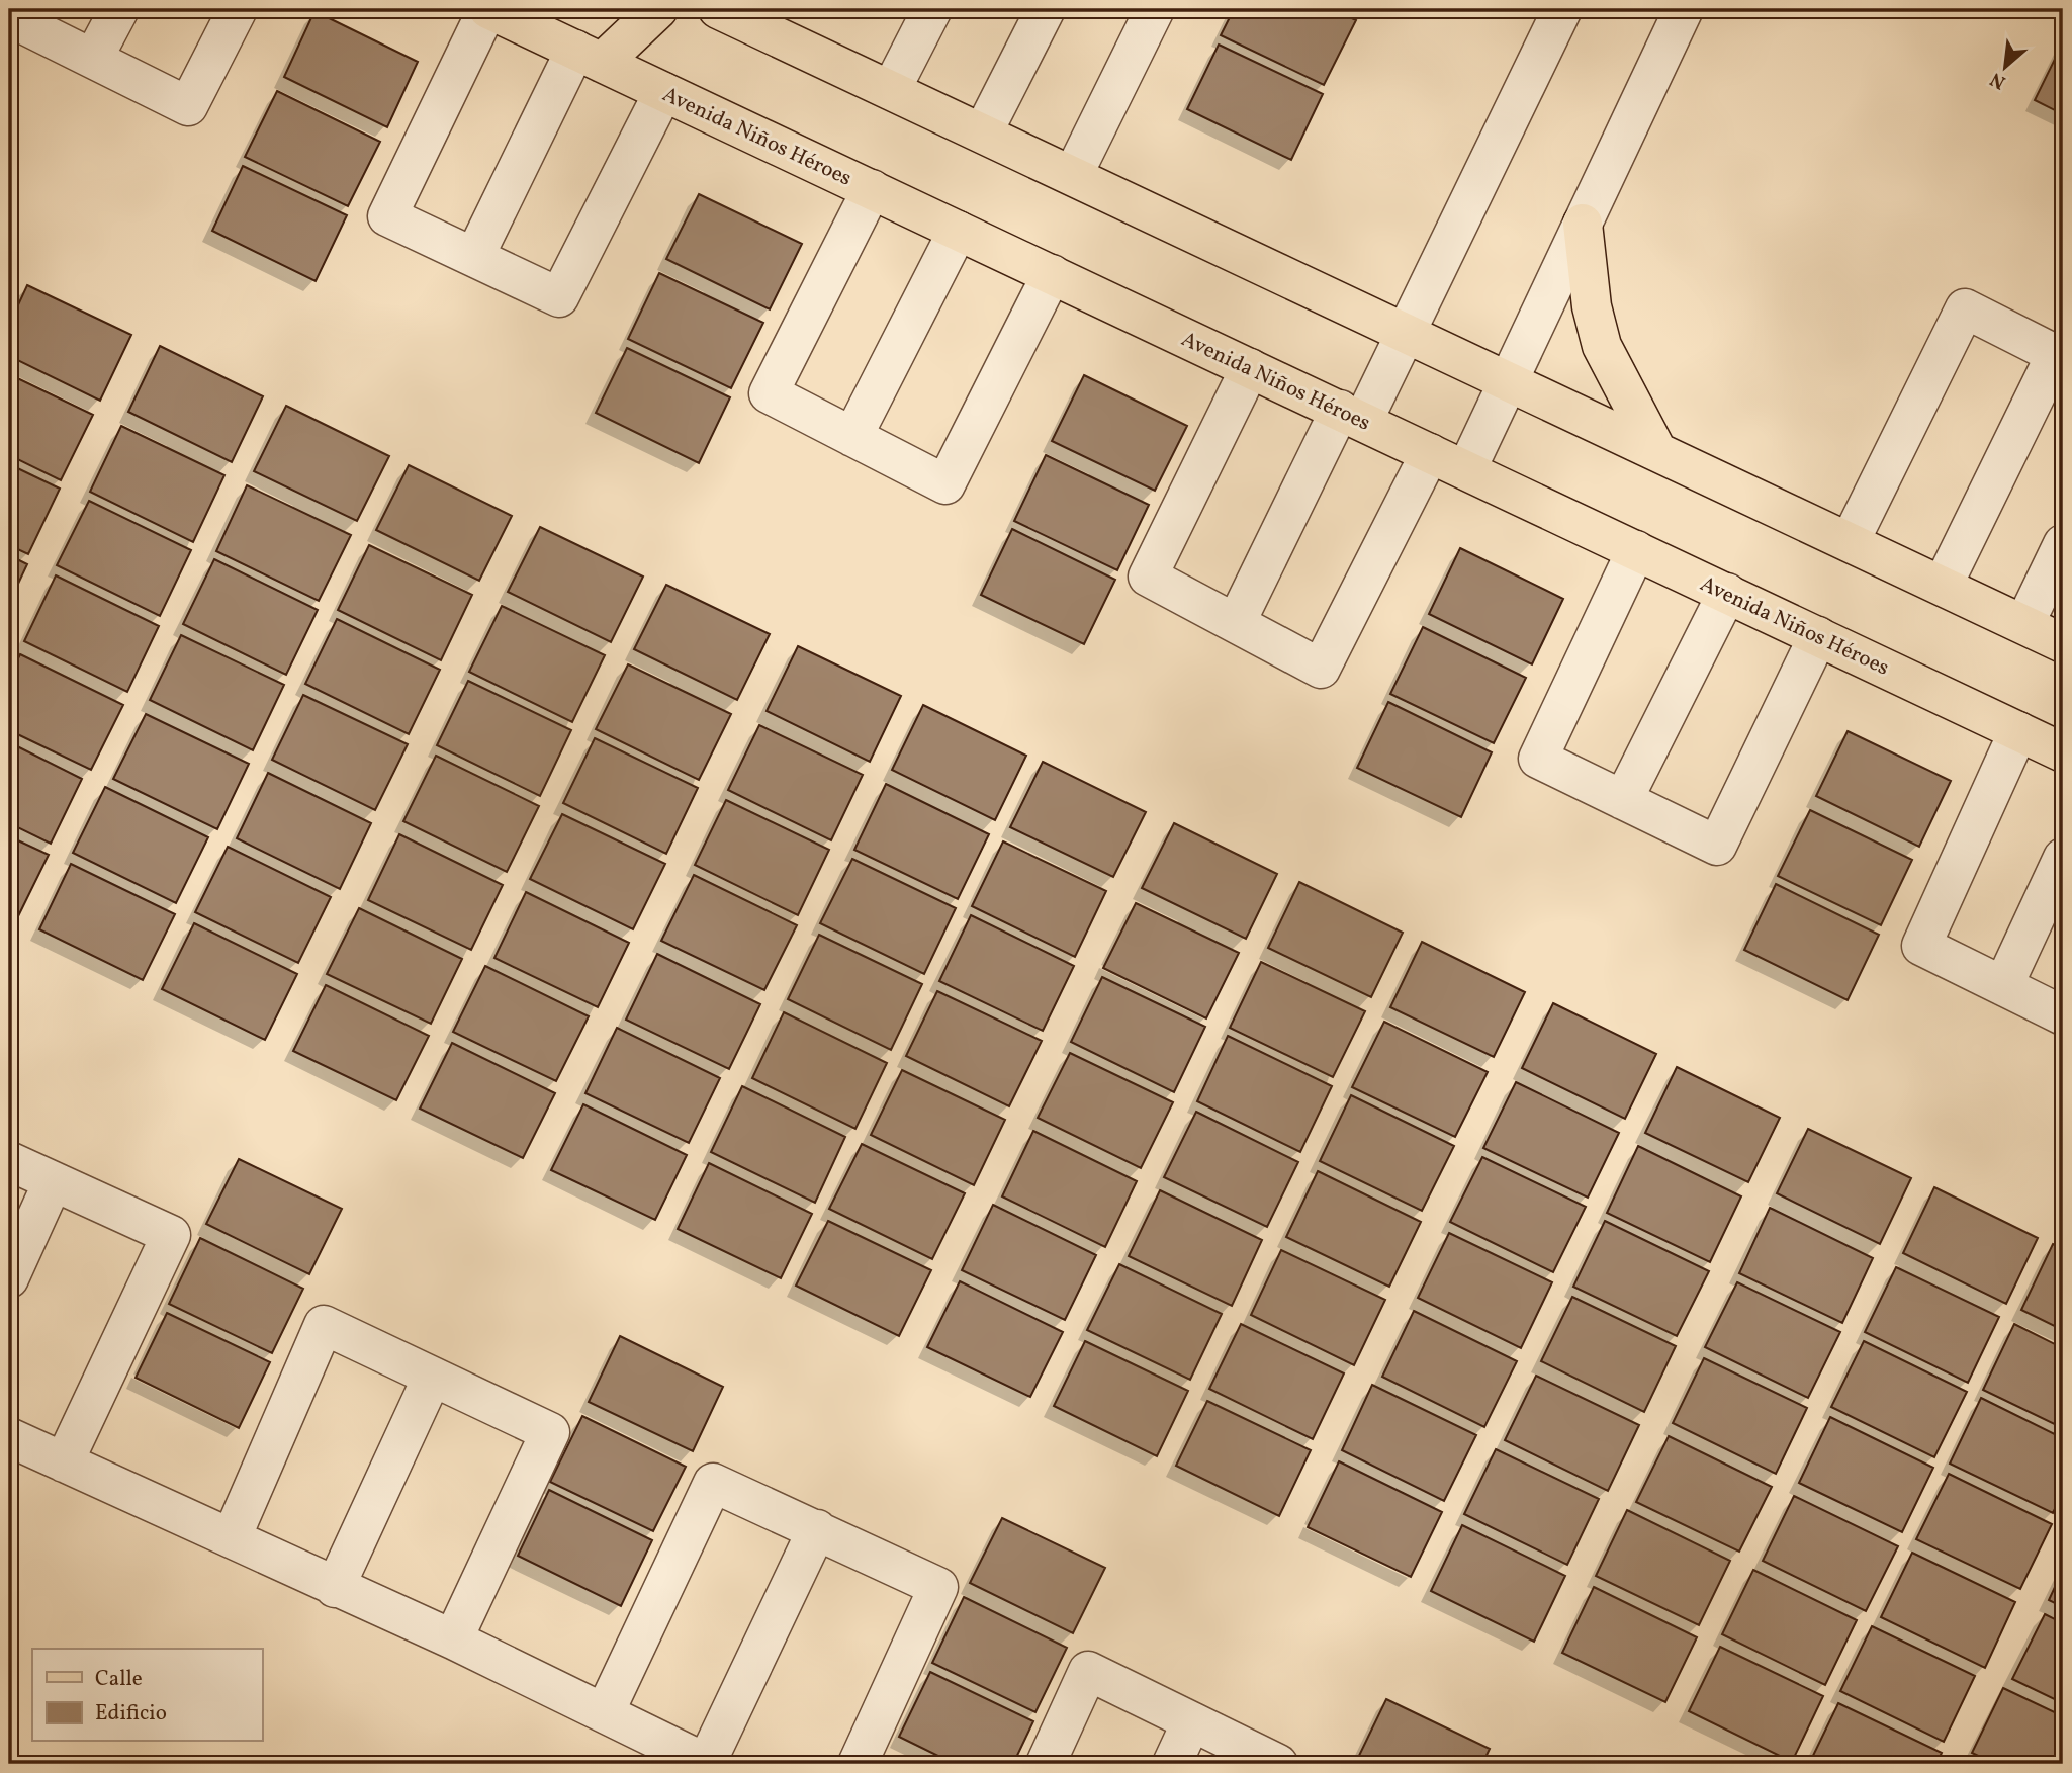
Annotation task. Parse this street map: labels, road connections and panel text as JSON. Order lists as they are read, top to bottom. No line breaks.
{"streets":{"main road":["Avenida Niños Héroes"]},"legend":["Calle","Edificio"],"north":"bottom left"}
